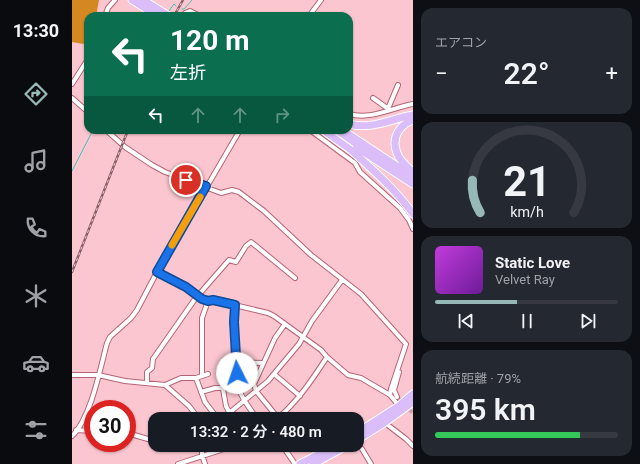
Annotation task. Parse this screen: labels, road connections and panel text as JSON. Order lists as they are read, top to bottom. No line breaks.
{"page":{"tabs":"13:30","tile":["エアコン",["航続距離 · 79%","395 km"]],"turn":["120 m","左折"],"heat":["−","22°","+"],"song":["Static Love","Velvet Ray"],"limit":"30","trip":"13:32 · 2 分 · 480 m","gauge":["21","km/h"]}}
